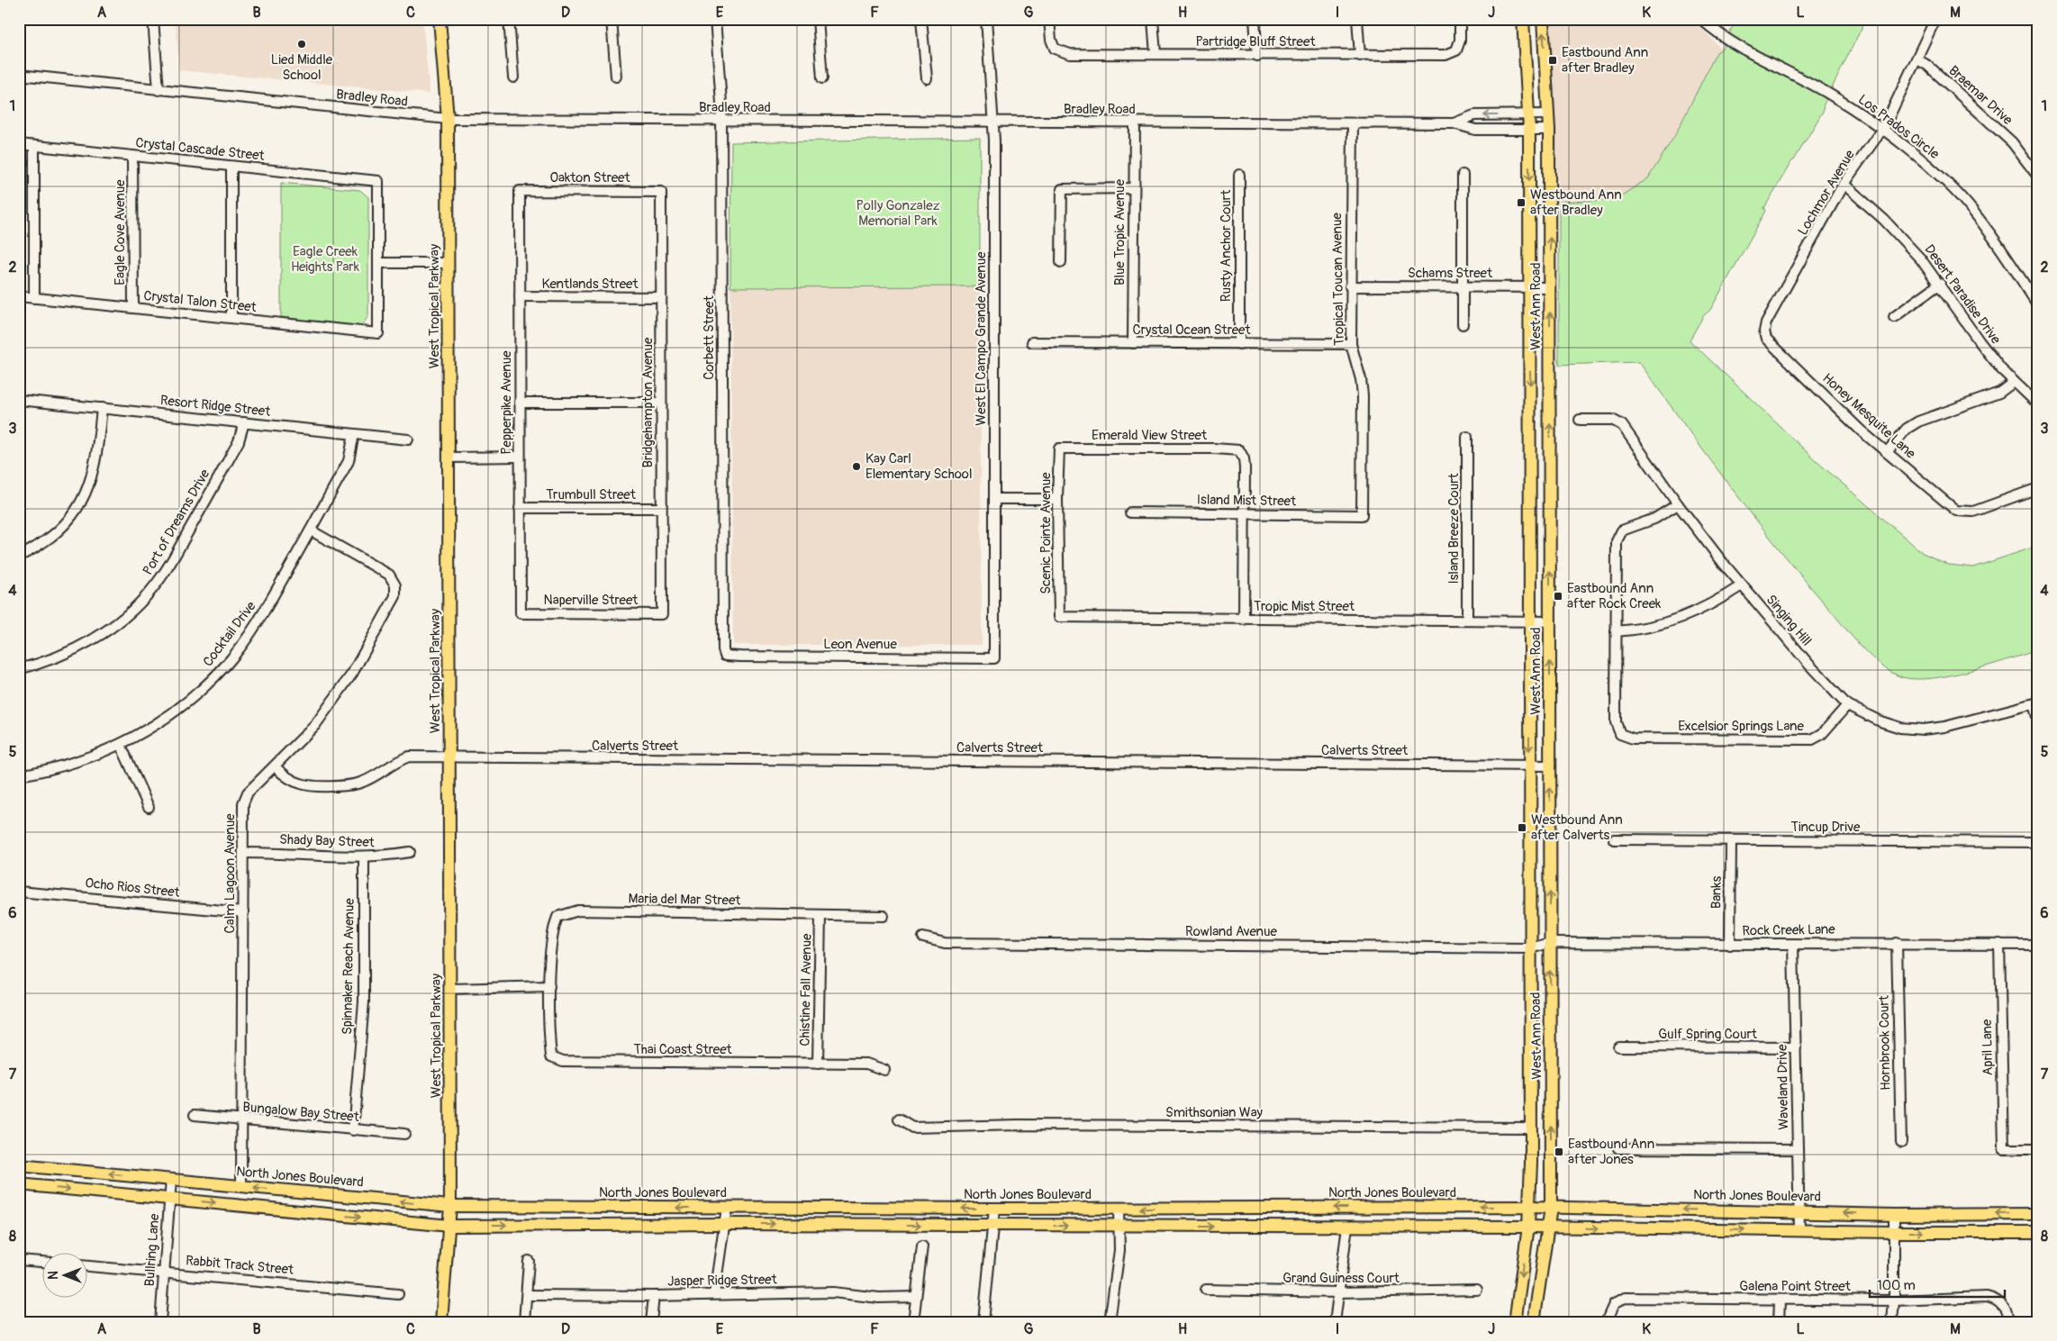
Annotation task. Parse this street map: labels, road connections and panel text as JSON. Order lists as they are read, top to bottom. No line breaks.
{"streets":{"main road":["West Tropical Parkway","West Ann Road","North Jones Boulevard"],"street":["Partridge Bluff Street","Braemar Drive","Bradley Road","Los Prados Circle","Crystal Cascade Street","Oakton Street","Lochmor Avenue","Eagle Cove Avenue","Blue Tropic Avenue","Rusty Anchor Court","Schams Street","Tropical Toucan Avenue","Kentlands Street","Desert Paradise Drive","Crystal Talon Street","Crystal Ocean Street","Corbett Street","West El Campo Grande Avenue","Pepperpike Avenue","Bridgehampton Avenue","Resort Ridge Street","Honey Mesquite Lane","Emerald View Street","Trumbull Street","Island Mist Street","Port of Dreams Drive","Island Breeze Court","Scenic Pointe Avenue","Naperville Street","Tropic Mist Street","Singing Hill","Cocktail Drive","Leon Avenue","Excelsior Springs Lane","Calverts Street","Tincup Drive","Shady Bay Street","Calm Lagoon Avenue","Ocho Rios Street","Banks","Maria del Mar Street","Rock Creek Lane","Rowland Avenue","Spinnaker Reach Avenue","Chistine Fall Avenue","Gulf Spring Court","Hornbrook Court","April Lane","Thai Coast Street","Waveland Drive","Bungalow Bay Street","Smithsonian Way","Bullring Lane","Rabbit Track Street","Grand Guiness Court","Jasper Ridge Street","Galena Point Street"]},"crossings":[["Braemar Drive","Lochmor Avenue"],["Bradley Road","Blue Tropic Avenue"],["Bradley Road","Tropical Toucan Avenue"],["Bradley Road","West Tropical Parkway"],["Bradley Road","West Ann Road"],["Bradley Road","Corbett Street"],["Bradley Road","West El Campo Grande Avenue"],["Los Prados Circle","Lochmor Avenue"],["Crystal Cascade Street","Eagle Cove Avenue"],["Crystal Cascade Street","Crystal Talon Street"],["Oakton Street","Pepperpike Avenue"],["Oakton Street","Bridgehampton Avenue"],["Lochmor Avenue","Desert Paradise Drive"],["Lochmor Avenue","Honey Mesquite Lane"],["Eagle Cove Avenue","Crystal Talon Street"],["Blue Tropic Avenue","Crystal Ocean Street"],["Rusty Anchor Court","Crystal Ocean Street"],["Schams Street","Tropical Toucan Avenue"],["Schams Street","West Ann Road"],["Tropical Toucan Avenue","Crystal Ocean Street"],["Tropical Toucan Avenue","Island Mist Street"],["Kentlands Street","Pepperpike Avenue"],["Kentlands Street","Bridgehampton Avenue"],["West Tropical Parkway","Calverts Street"],["West Tropical Parkway","North Jones Boulevard"],["West Ann Road","Tropic Mist Street"],["West Ann Road","Calverts Street"],["West Ann Road","Rock Creek Lane"],["West Ann Road","Rowland Avenue"],["West Ann Road","Smithsonian Way"],["West Ann Road","North Jones Boulevard"],["Corbett Street","Leon Avenue"],["West El Campo Grande Avenue","Leon Avenue"],["Pepperpike Avenue","Trumbull Street"],["Pepperpike Avenue","Naperville Street"],["Bridgehampton Avenue","Trumbull Street"],["Bridgehampton Avenue","Naperville Street"],["Resort Ridge Street","Port of Dreams Drive"],["Resort Ridge Street","Cocktail Drive"],["Emerald View Street","Island Mist Street"],["Emerald View Street","Scenic Pointe Avenue"],["Island Breeze Court","Tropic Mist Street"],["Scenic Pointe Avenue","Tropic Mist Street"],["Singing Hill","Excelsior Springs Lane"],["Cocktail Drive","Calm Lagoon Avenue"],["Calverts Street","Calm Lagoon Avenue"],["Tincup Drive","Banks"],["Shady Bay Street","Calm Lagoon Avenue"],["Shady Bay Street","Spinnaker Reach Avenue"],["Calm Lagoon Avenue","Ocho Rios Street"],["Calm Lagoon Avenue","Bungalow Bay Street"],["Calm Lagoon Avenue","North Jones Boulevard"],["Banks","Rock Creek Lane"],["Maria del Mar Street","Chistine Fall Avenue"],["Maria del Mar Street","Thai Coast Street"],["Rock Creek Lane","Rowland Avenue"],["Rock Creek Lane","Hornbrook Court"],["Rock Creek Lane","April Lane"],["Rock Creek Lane","Waveland Drive"],["Spinnaker Reach Avenue","Bungalow Bay Street"],["Chistine Fall Avenue","Thai Coast Street"],["Gulf Spring Court","Waveland Drive"],["Waveland Drive","North Jones Boulevard"],["North Jones Boulevard","Bullring Lane"],["Bullring Lane","Rabbit Track Street"]],"parks":["Polly Gonzalez Memorial Park","Eagle Creek Heights Park"],"places":{"other":["Lied Middle School","Kay Carl Elementary School"],"transit":["Eastbound Ann after Bradley","Westbound Ann after Bradley","Eastbound Ann after Rock Creek","Westbound Ann after Calverts","Eastbound Ann after Jones"]},"scale_bar":"100 m","north":"left","grid":{"columns":["A","B","C","D","E","F","G","H","I","J","K","L","M"],"rows":["1","2","3","4","5","6","7","8"]}}
